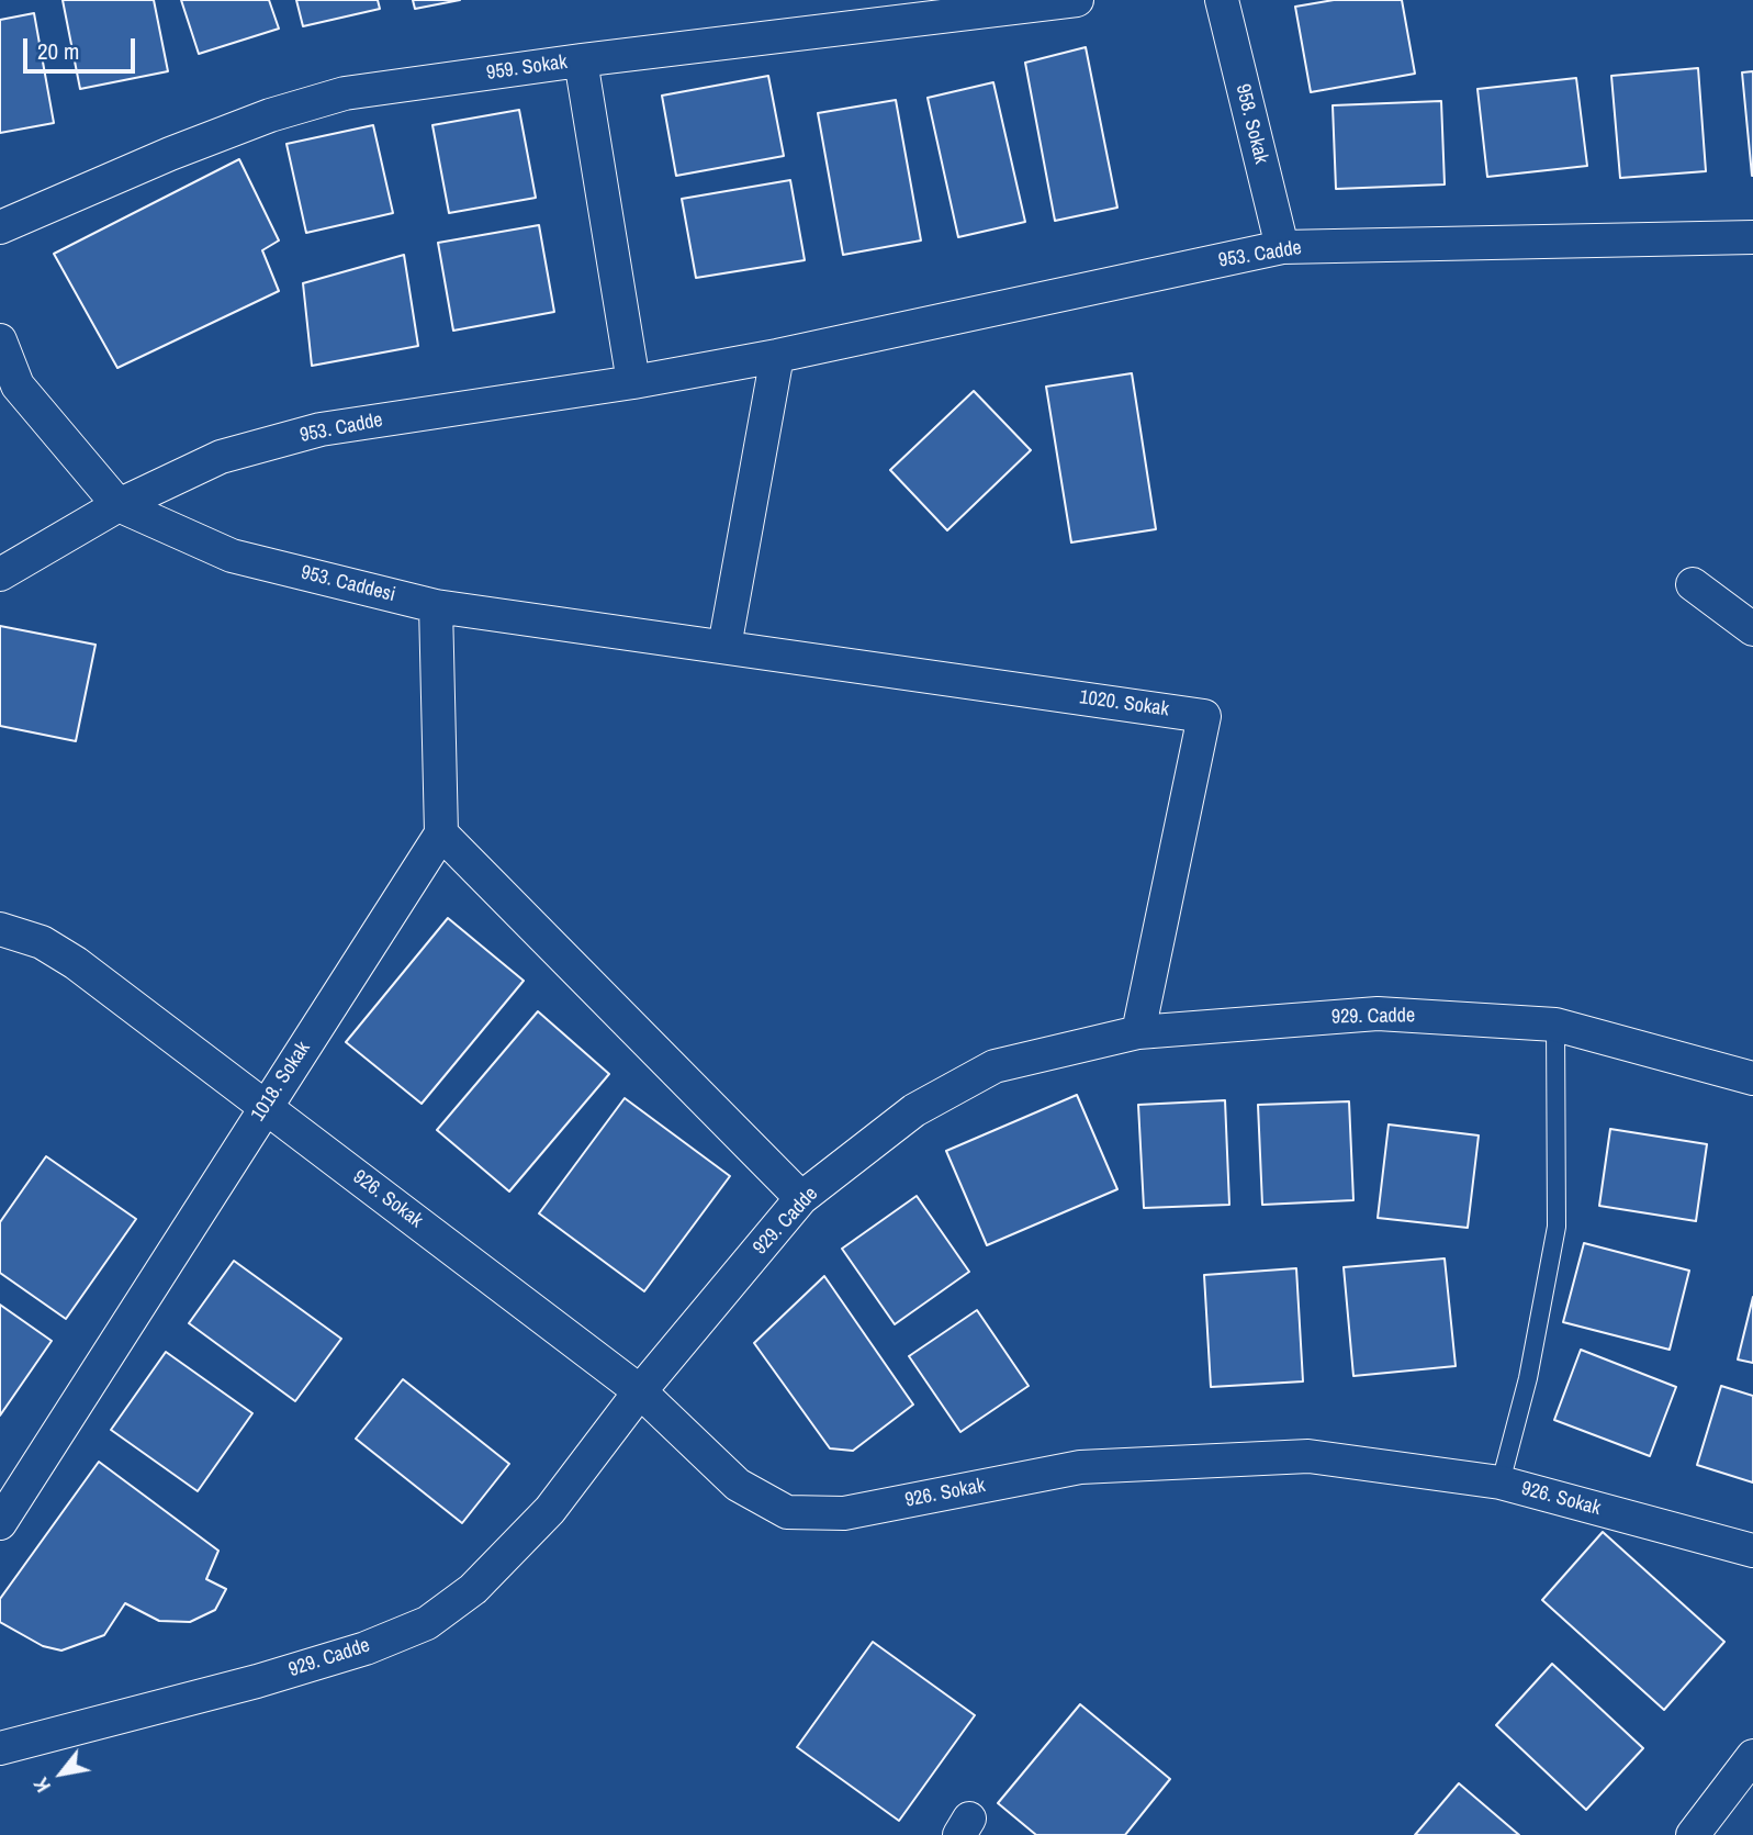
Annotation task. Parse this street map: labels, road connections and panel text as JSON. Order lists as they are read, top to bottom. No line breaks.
{"streets":{"street":["959. Sokak","958. Sokak","953. Cadde","953. Caddesi","1020. Sokak","929. Cadde","1018. Sokak","926. Sokak"]},"crossings":[["958. Sokak","953. Cadde"],["953. Cadde","953. Caddesi"],["953. Caddesi","1020. Sokak"],["1020. Sokak","929. Cadde"],["929. Cadde","926. Sokak"],["1018. Sokak","926. Sokak"]],"scale_bar":"20 m","north":"bottom left"}
